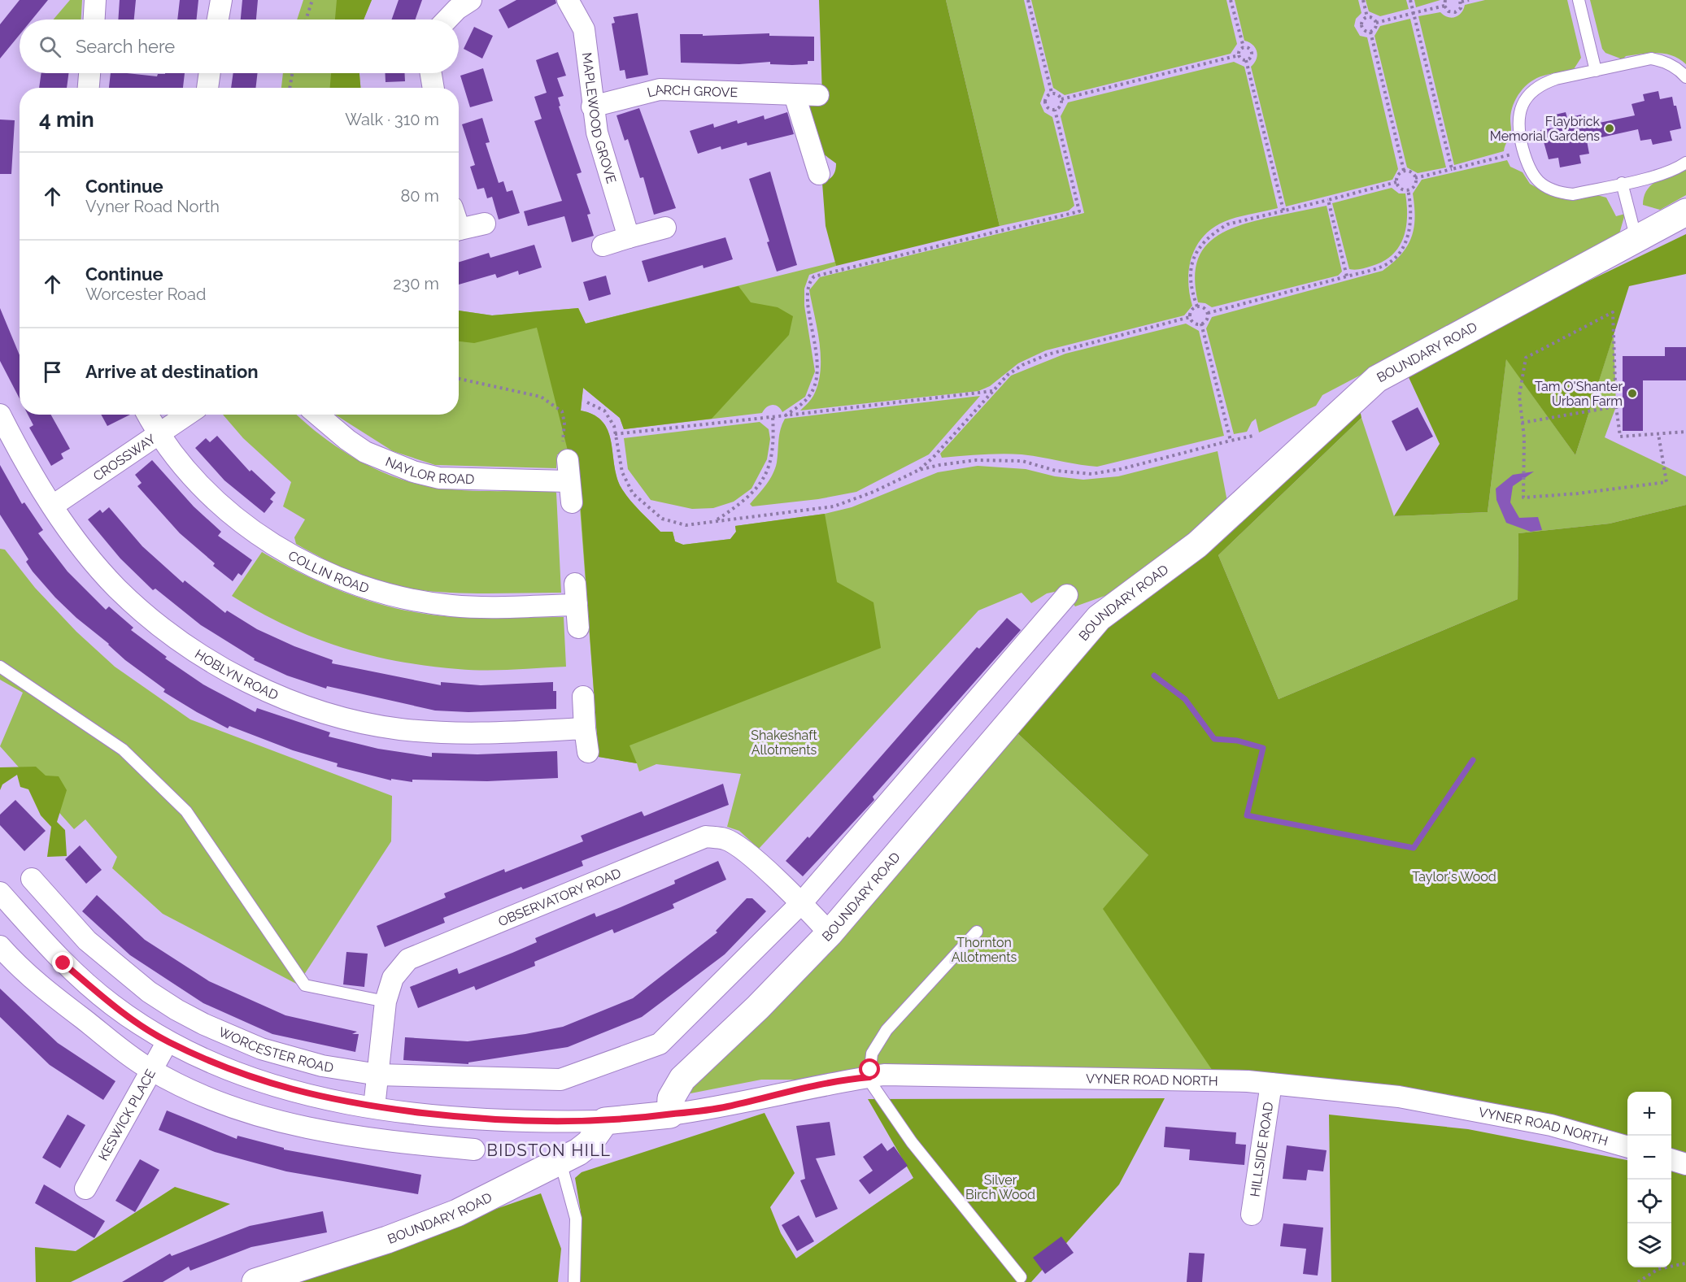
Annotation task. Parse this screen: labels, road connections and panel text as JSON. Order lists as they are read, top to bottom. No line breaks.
{"streets":{"main road":["BOUNDARY ROAD"],"street":["LARCH GROVE","MAPLEWOOD GROVE","CROSSWAY","NAYLOR ROAD","COLLIN ROAD","HOBLYN ROAD","OBSERVATORY ROAD","WORCESTER ROAD","VYNER ROAD NORTH","KESWICK PLACE","HILLSIDE ROAD"]},"crossings":[["LARCH GROVE","MAPLEWOOD GROVE"],["BOUNDARY ROAD","OBSERVATORY ROAD"],["BOUNDARY ROAD","VYNER ROAD NORTH"],["CROSSWAY","COLLIN ROAD"],["CROSSWAY","HOBLYN ROAD"],["OBSERVATORY ROAD","WORCESTER ROAD"],["VYNER ROAD NORTH","HILLSIDE ROAD"]],"districts":["BIDSTON HILL"],"parks":["Shakeshaft Allotments","Taylor's Wood","Thornton Allotments","Silver Birch Wood"],"places":["Flaybrick Memorial Gardens","Tam O'Shanter Urban Farm"],"page":{"search":"Search here","heading":["4 min","Walk · 310 m"],"list":[["Continue","Vyner Road North","80 m"],["Continue","Worcester Road","230 m"],"Arrive at destination"],"map_buttons":["+","−"]}}
